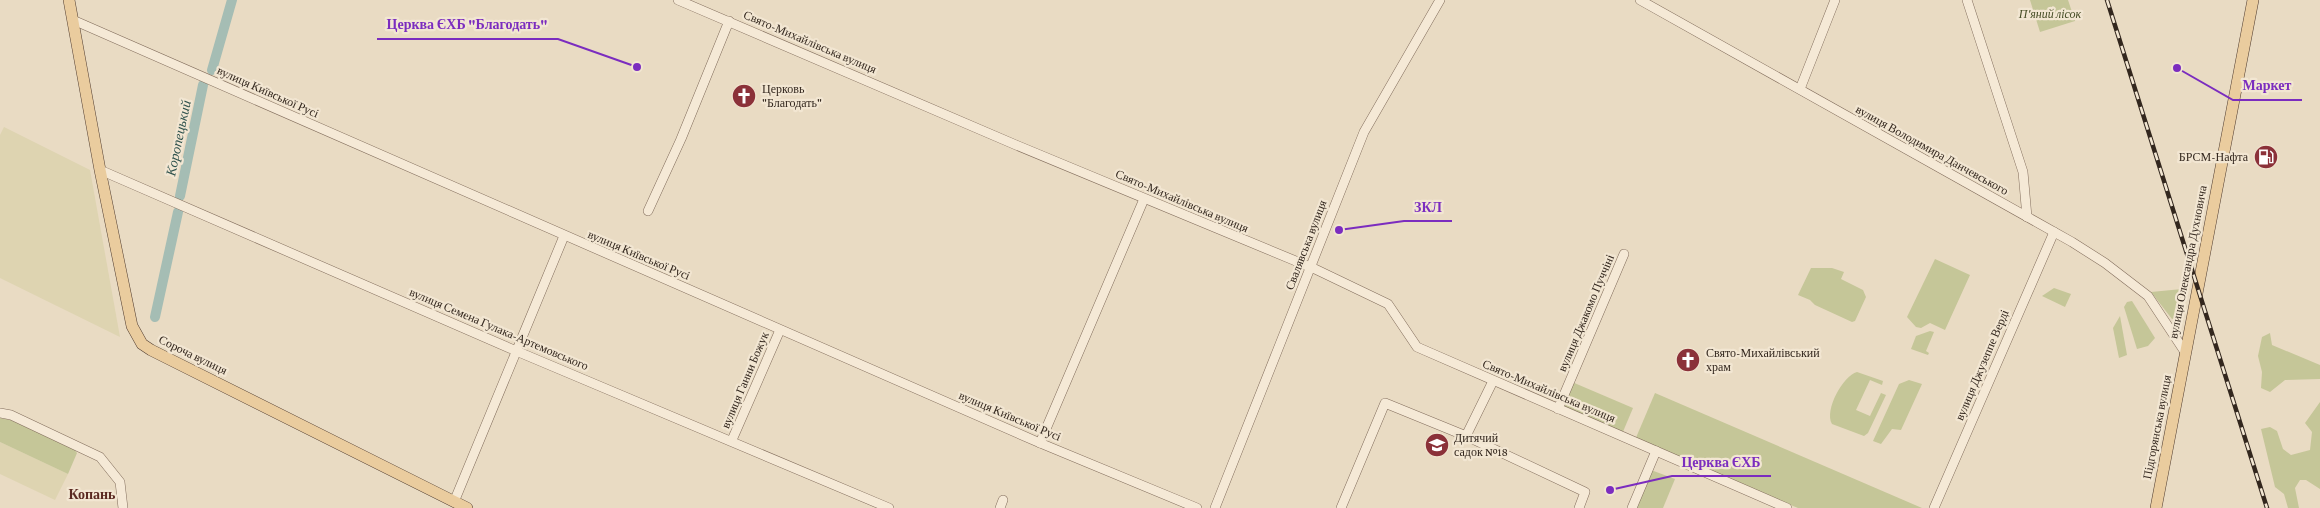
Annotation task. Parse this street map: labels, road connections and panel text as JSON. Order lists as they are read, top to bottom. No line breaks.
{"streets":{"main road":["вулиця Олександра Духновича","Сороча вулиця","Підгорянська вулиця"],"street":["Свято-Михайлівська вулиця","вулиця Київської Русі","вулиця Володимира Данчевського","Свалявська вулиця","вулиця Джакомо Пуччіні","вулиця Семена Гулака-Артемовського","вулиця Джузеппе Верді","вулиця Ганни Божук"]},"crossings":[["Свято-Михайлівська вулиця","Свалявська вулиця"],["Свято-Михайлівська вулиця","вулиця Джакомо Пуччіні"],["вулиця Київської Русі","Сороча вулиця"],["вулиця Київської Русі","вулиця Ганни Божук"],["вулиця Володимира Данчевського","вулиця Олександра Духновича"],["вулиця Володимира Данчевського","вулиця Джузеппе Верді"],["вулиця Володимира Данчевського","Підгорянська вулиця"],["вулиця Олександра Духновича","Підгорянська вулиця"],["вулиця Семена Гулака-Артемовського","Сороча вулиця"],["вулиця Семена Гулака-Артемовського","вулиця Ганни Божук"]],"districts":["Копань"],"water":["Коропецький"],"parks":["П'яний лісок"],"places":{"other":["Церква ЄХБ \"Благодать\"","Маркет","ЗКЛ","Церква ЄХБ"],"church":["Церковь \"Благодать\"","Свято-Михайлівський храм"],"fuel station":["БРСМ-Нафта"],"school or university":["Дитячий садок №18"]}}
